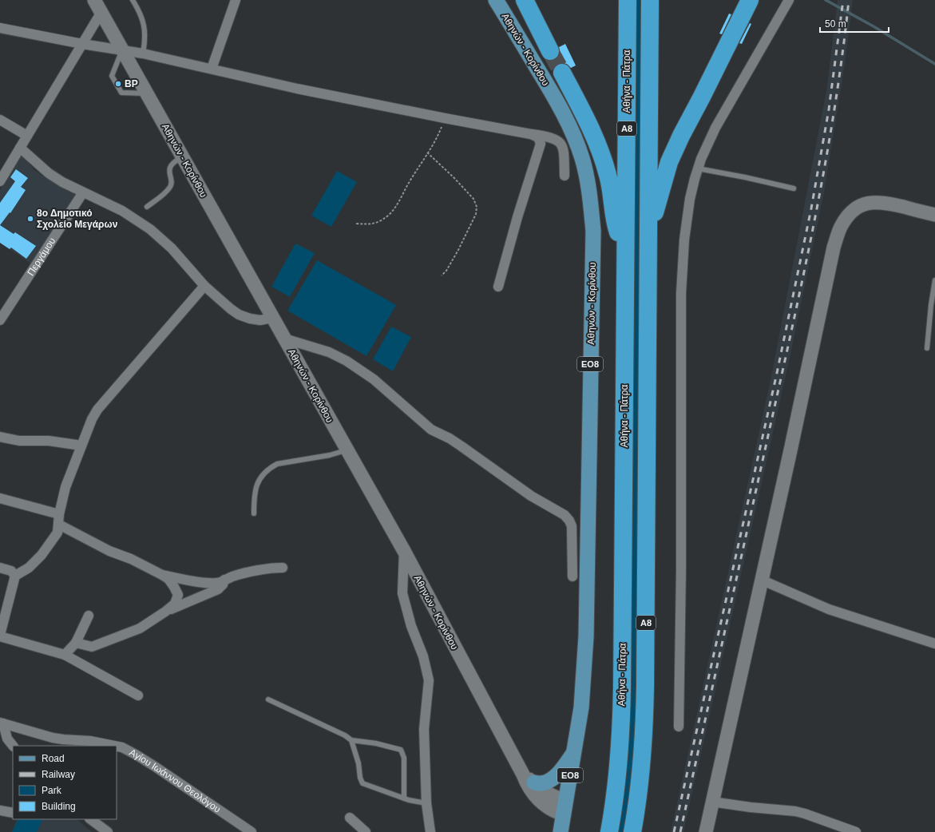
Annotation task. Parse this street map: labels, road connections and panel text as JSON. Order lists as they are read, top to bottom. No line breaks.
{"streets":{"highway":["Αθήνα - Πάτρα","Α8"],"main road":["Αθηνών - Κορίνθου","ΕΟ8"],"street":["Περγάμου","Αγίου Ιωάννου Θεολόγου"]},"places":["BP","8ο Δημοτικό Σχολείο Μεγάρων"],"legend":["Road","Railway","Park","Building"],"scale_bar":"50 m"}
